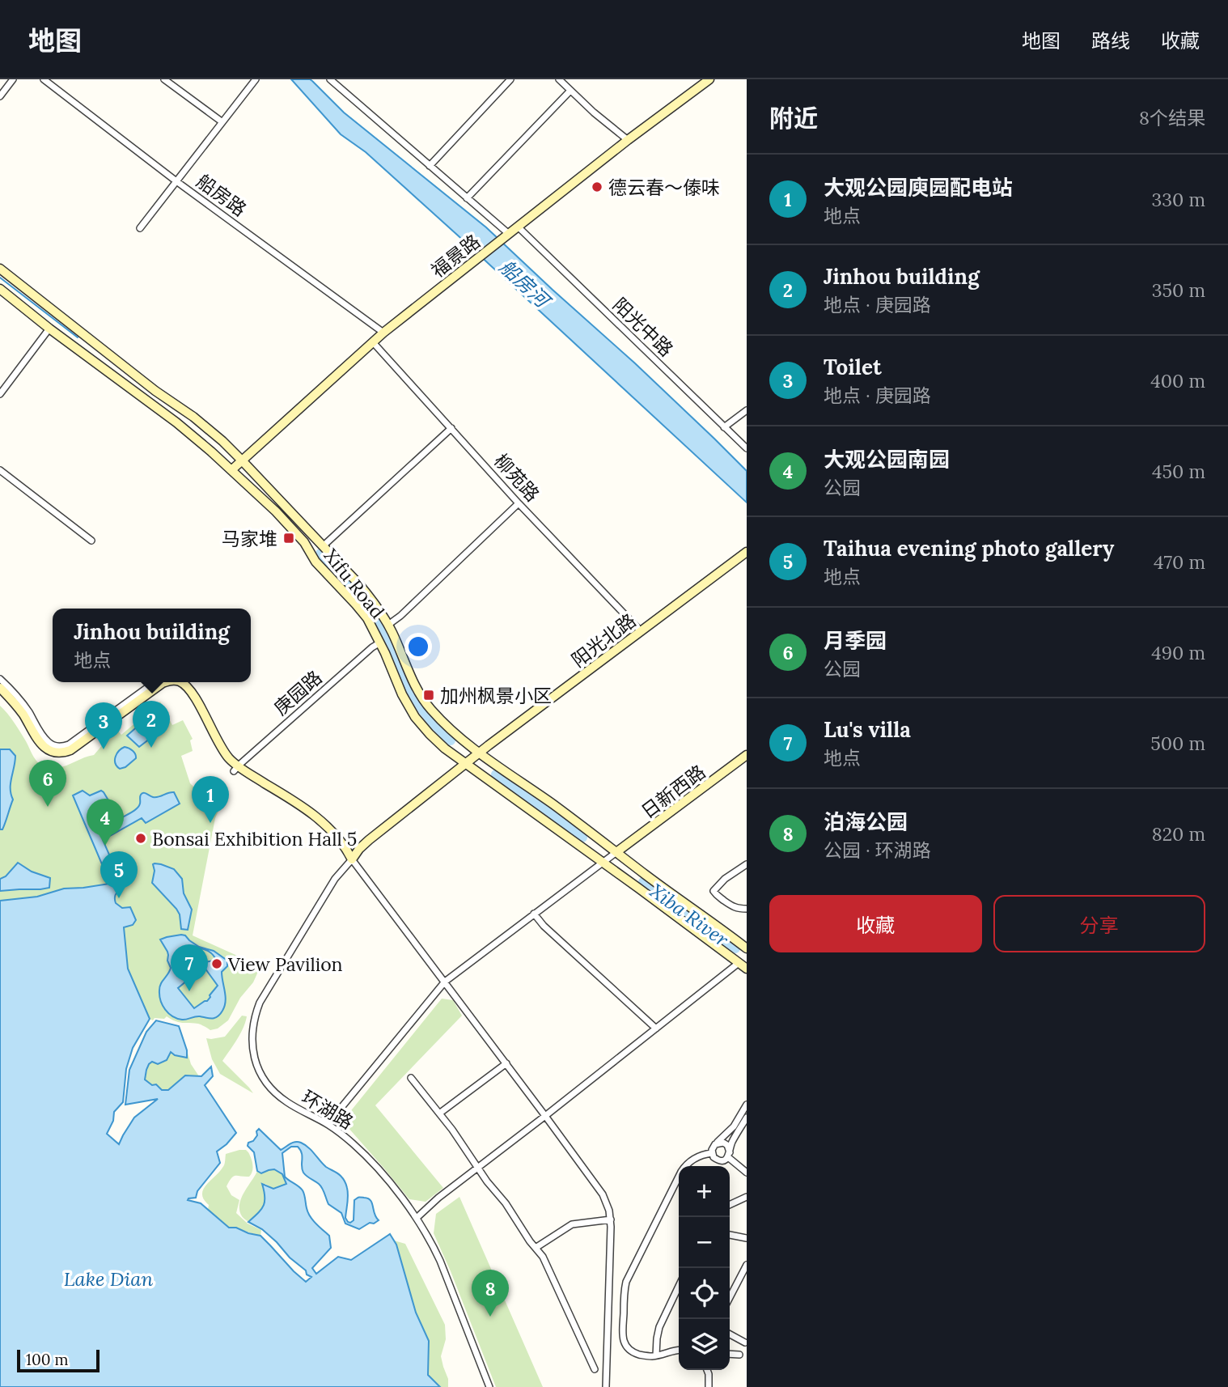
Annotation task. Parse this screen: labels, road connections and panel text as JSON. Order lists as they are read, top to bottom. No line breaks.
{"streets":{"main road":["福景路","Xifu Road","阳光北路","日新西路"],"street":["船房路","阳光中路","柳苑路","庚园路","环湖路"]},"crossings":[["船房路","福景路"],["福景路","阳光中路"],["福景路","柳苑路"],["福景路","Xifu Road"],["柳苑路","阳光北路"],["Xifu Road","阳光北路"],["Xifu Road","庚园路"],["Xifu Road","日新西路"],["阳光北路","环湖路"]],"water":["船房河","Xiba River","Lake Dian"],"places":{"other":["德云春～傣味","Bonsai Exhibition Hall 5","View Pavilion"],"transit":["马家堆","加州枫景小区"]},"scale_bar":"100 m","page":{"header":"地图","nav":["地图","路线","收藏"],"heading":["附近","8个结果"],"list":[{"mark":"1","name":"大观公园庾园配电站","note":"地点","value":"330 m"},{"mark":"2","name":"Jinhou building","note":"地点 · 庚园路","value":"350 m"},{"mark":"3","name":"Toilet","note":"地点 · 庚园路","value":"400 m"},{"mark":"4","name":"大观公园南园","note":"公园","value":"450 m"},{"mark":"5","name":"Taihua evening photo gallery","note":"地点","value":"470 m"},{"mark":"6","name":"月季园","note":"公园","value":"490 m"},{"mark":"7","name":"Lu's villa","note":"地点","value":"500 m"},{"mark":"8","name":"泊海公园","note":"公园 · 环湖路","value":"820 m"}],"popup":["Jinhou building","地点"],"pins":["2","3","6","1","4","5","7","8"],"buttons":["收藏","分享"],"map_buttons":["+","−"],"scale":"100 m"}}
